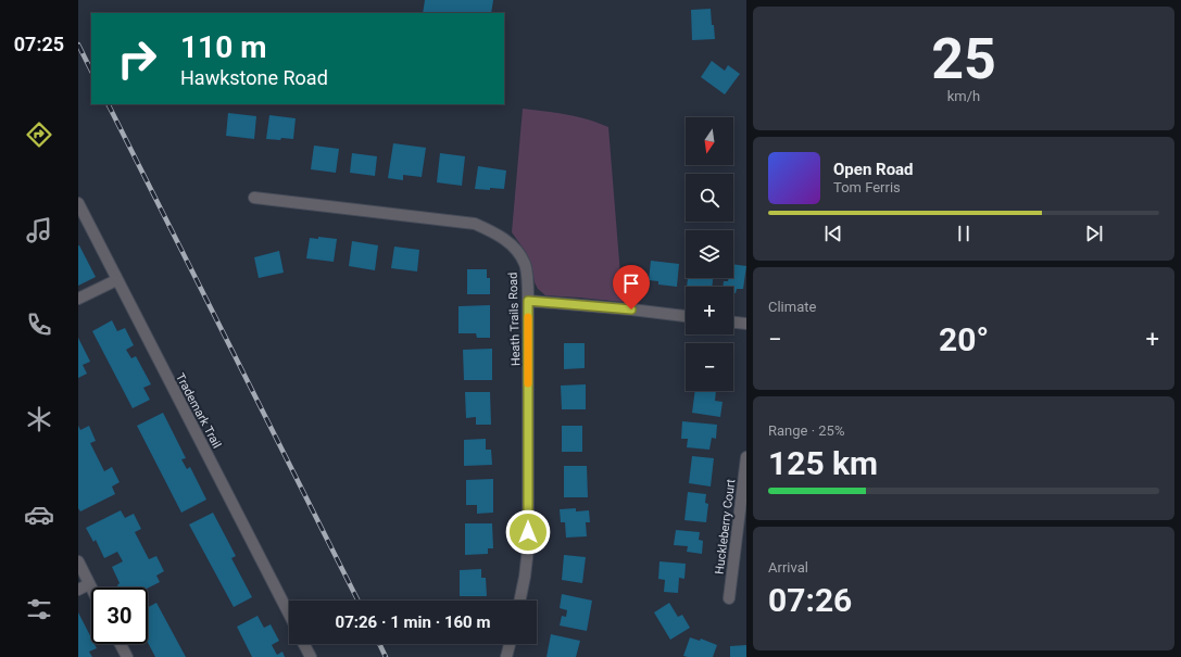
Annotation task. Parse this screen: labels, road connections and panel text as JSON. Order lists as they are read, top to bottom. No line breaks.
{"streets":{"street":["Heath Trails Road","Trademark Trail","Huckleberry Court"]},"north":"bottom","page":{"tabs":"07:25","tile":[["25","km/h"],"Climate",["Range · 25%","125 km"],["Arrival","07:26"]],"turn":["110 m","Hawkstone Road"],"map_buttons":["+","−"],"song":["Open Road","Tom Ferris"],"heat":["−","20°","+"],"limit":"30","trip":"07:26 · 1 min · 160 m"}}
